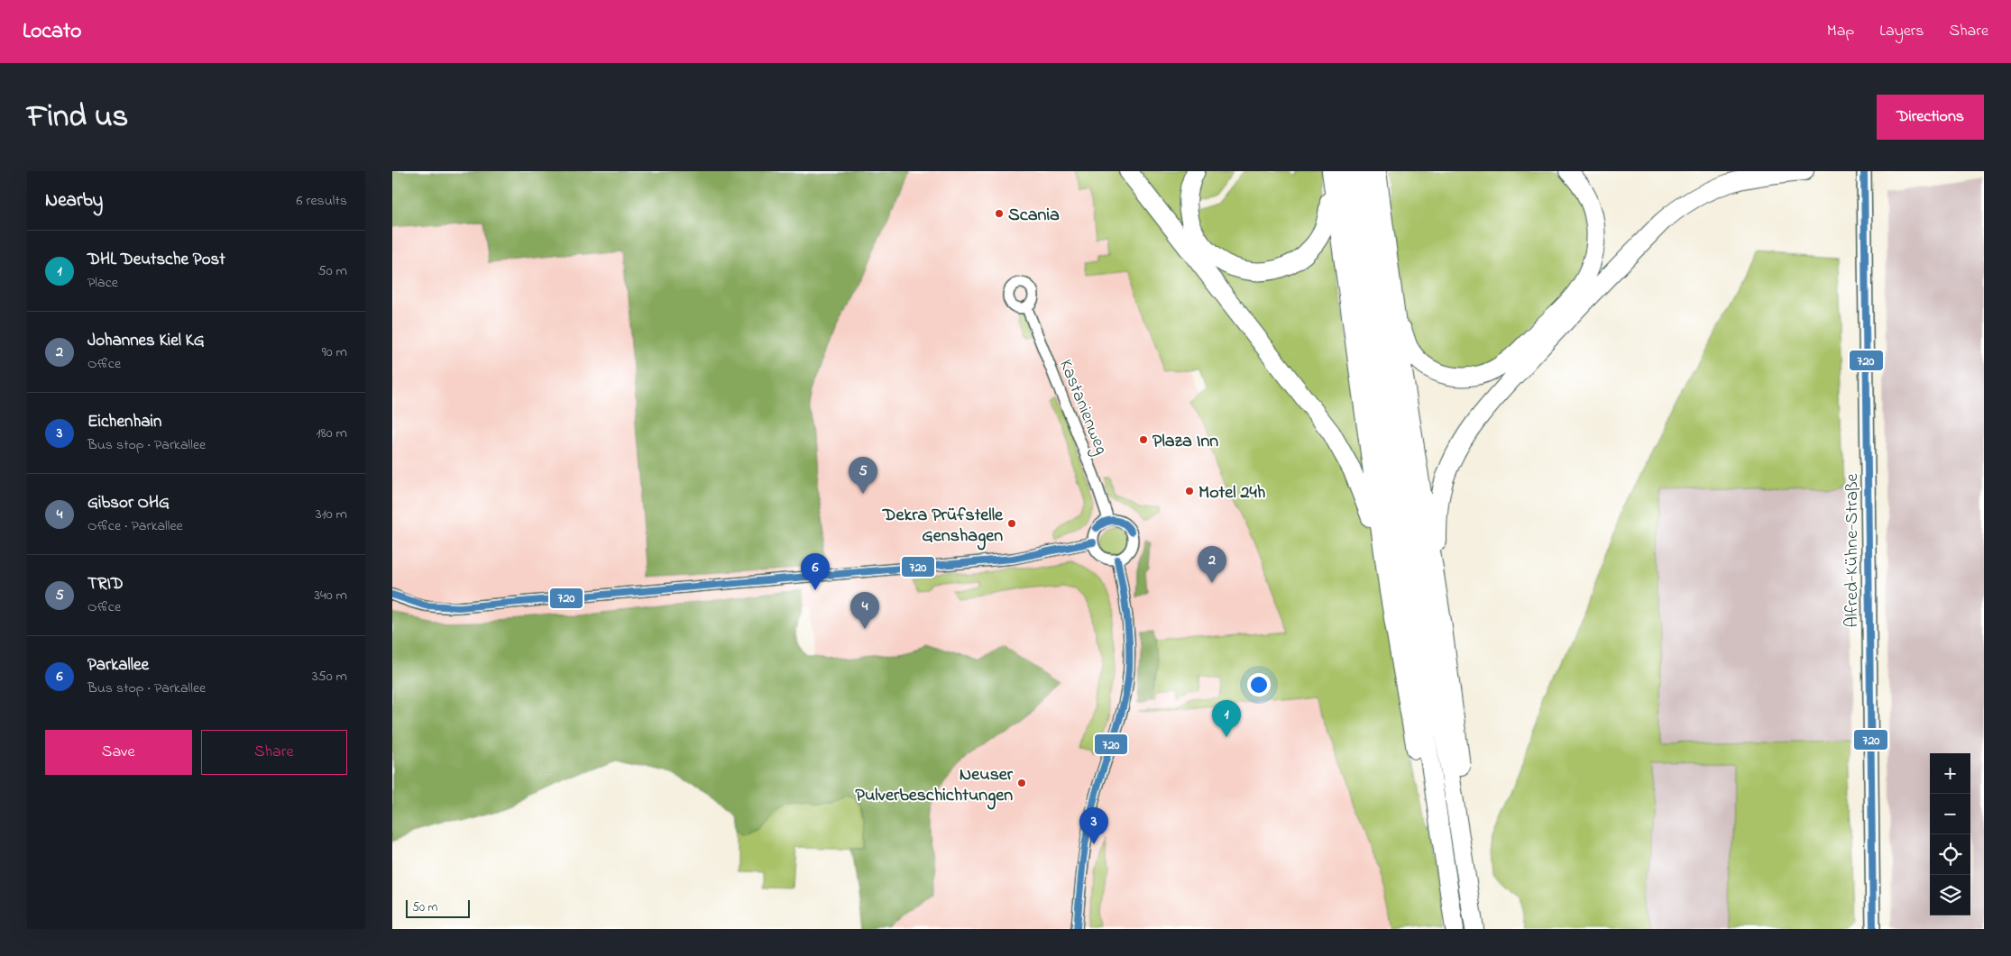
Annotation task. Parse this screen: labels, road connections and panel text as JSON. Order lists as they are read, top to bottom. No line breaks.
{"streets":{"main road":["Alfred-Kühne-Straße"],"street":["Kastanienweg"]},"places":["Scania","Plaza Inn","Motel 24h","Dekra Prüfstelle Genshagen","Neuser Pulverbeschichtungen"],"lines":["transit line 720"],"scale_bar":"50 m","page":{"header":"Locato","nav":["Map","Layers","Share"],"title":"Find us","buttons":["Directions",["Save","Share"]],"heading":["Nearby","6 results"],"list":[{"mark":"1","name":"DHL Deutsche Post","note":"Place","value":"50 m"},{"mark":"2","name":"Johannes Kiel KG","note":"Office","value":"90 m"},{"mark":"3","name":"Eichenhain","note":"Bus stop · Parkallee","value":"180 m"},{"mark":"4","name":"Gibsor OHG","note":"Office · Parkallee","value":"310 m"},{"mark":"5","name":"TRID","note":"Office","value":"340 m"},{"mark":"6","name":"Parkallee","note":"Bus stop · Parkallee","value":"350 m"}],"pins":["5","2","6","4","1","3"],"map_buttons":["+","−"],"scale":"50 m"}}
